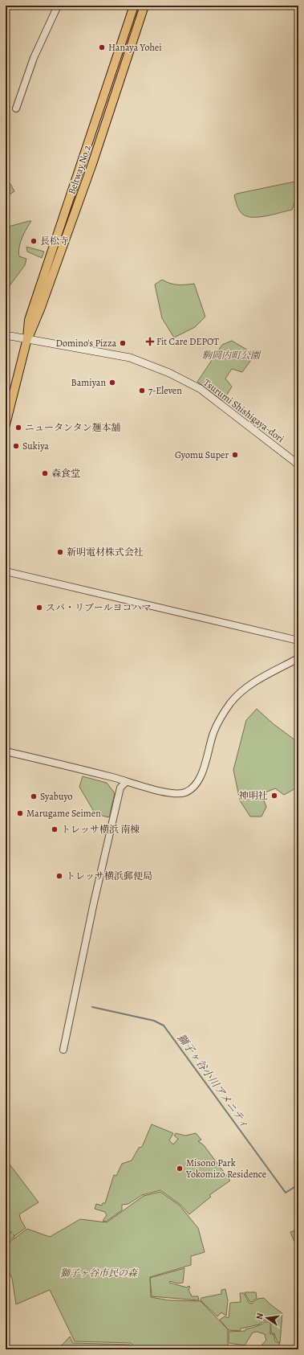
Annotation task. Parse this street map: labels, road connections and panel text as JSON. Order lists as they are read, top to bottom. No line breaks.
{"streets":{"main road":["Beltway No.2","Tsurumi Shishigaya-dori"]},"crossings":[["Beltway No.2","Tsurumi Shishigaya-dori"]],"water":["獅子ヶ谷小川アメニティ"],"parks":["駒岡内町公園","獅子ヶ谷市民の森"],"places":{"other":["Hanaya Yohei","長松寺","Domino's Pizza","Bamiyan","7-Eleven","ニュータンタン麺本舗","Sukiya","Gyomu Super","森食堂","新明電材株式会社","スパ・リブールヨコハマ","神明社","Syabuyo","Marugame Seimen","トレッサ横浜 南棟","トレッサ横浜郵便局","Misono Park Yokomizo Residence"],"health":["Fit Care DEPOT"]},"north":"left"}
